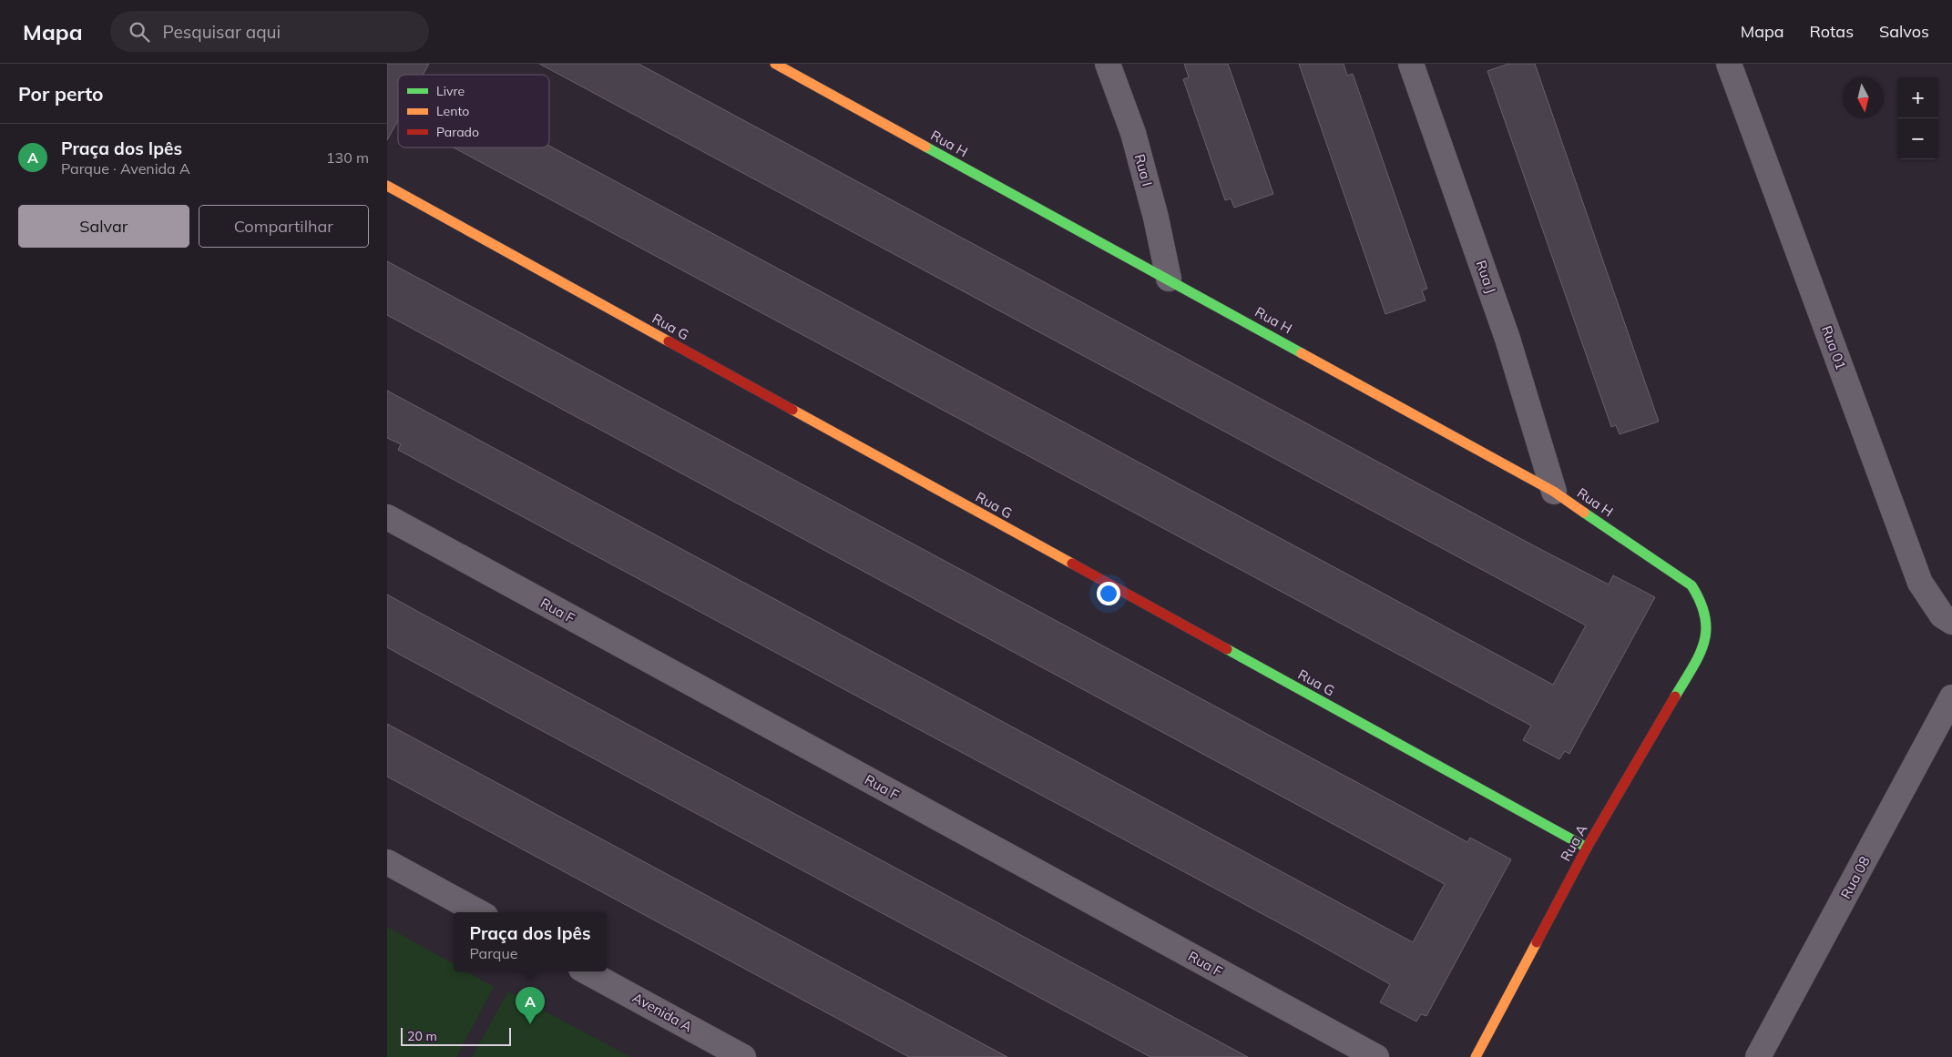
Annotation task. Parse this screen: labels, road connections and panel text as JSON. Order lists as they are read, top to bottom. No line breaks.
{"streets":{"street":["Rua H","Rua I","Rua J","Rua G","Rua 01","Rua F","Rua A","Rua 08","Avenida A"]},"crossings":[["Rua H","Rua I"],["Rua H","Rua J"],["Rua H","Rua A"],["Rua G","Rua A"]],"legend":["Livre","Lento","Parado"],"scale_bar":"20 m","north":"bottom","page":{"header":"Mapa","search":"Pesquisar aqui","nav":["Mapa","Rotas","Salvos"],"heading":"Por perto","map_buttons":["+","−"],"list":[{"mark":"A","name":"Praça dos Ipês","note":"Parque · Avenida A","value":"130 m"}],"buttons":["Salvar","Compartilhar"],"popup":["Praça dos Ipês","Parque"],"pins":"A","scale":"20 m"}}
